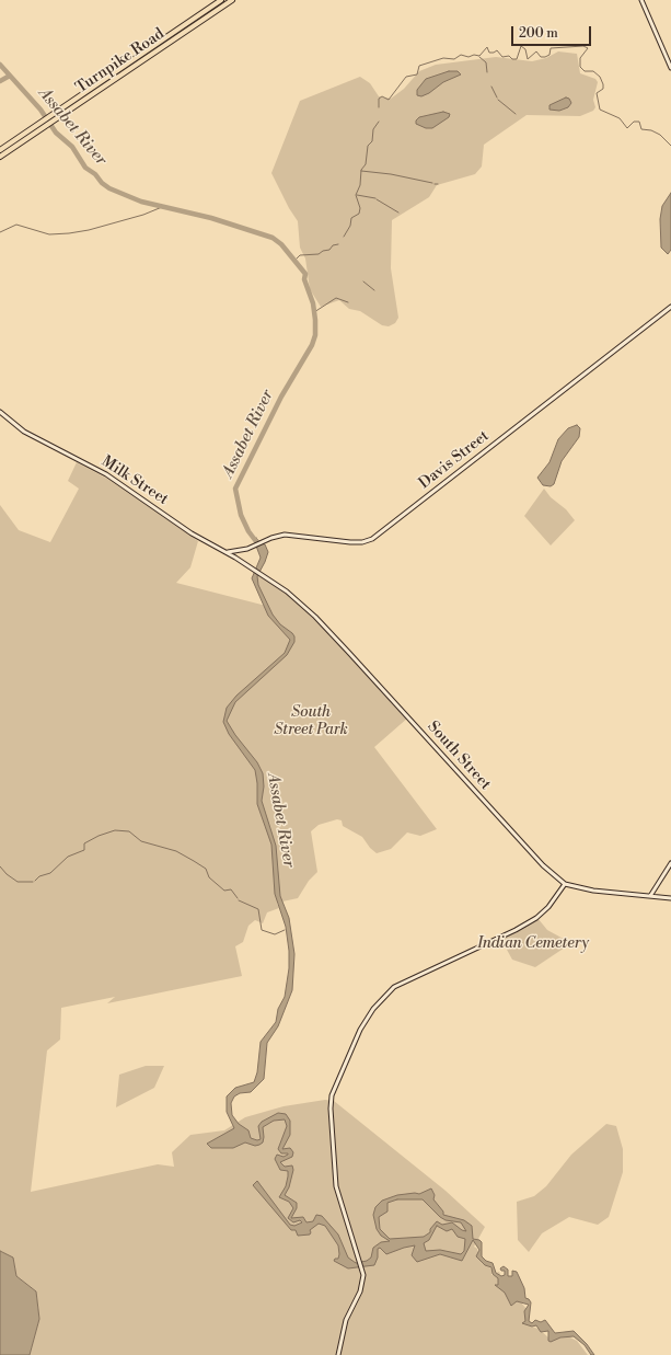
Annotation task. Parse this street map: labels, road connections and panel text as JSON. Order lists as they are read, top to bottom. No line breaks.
{"streets":{"highway":["Turnpike Road"],"street":["Davis Street","Milk Street","South Street"]},"crossings":[["Davis Street","Milk Street"],["Milk Street","South Street"]],"water":["Assabet River"],"parks":["South Street Park","Indian Cemetery"],"scale_bar":"200 m"}
